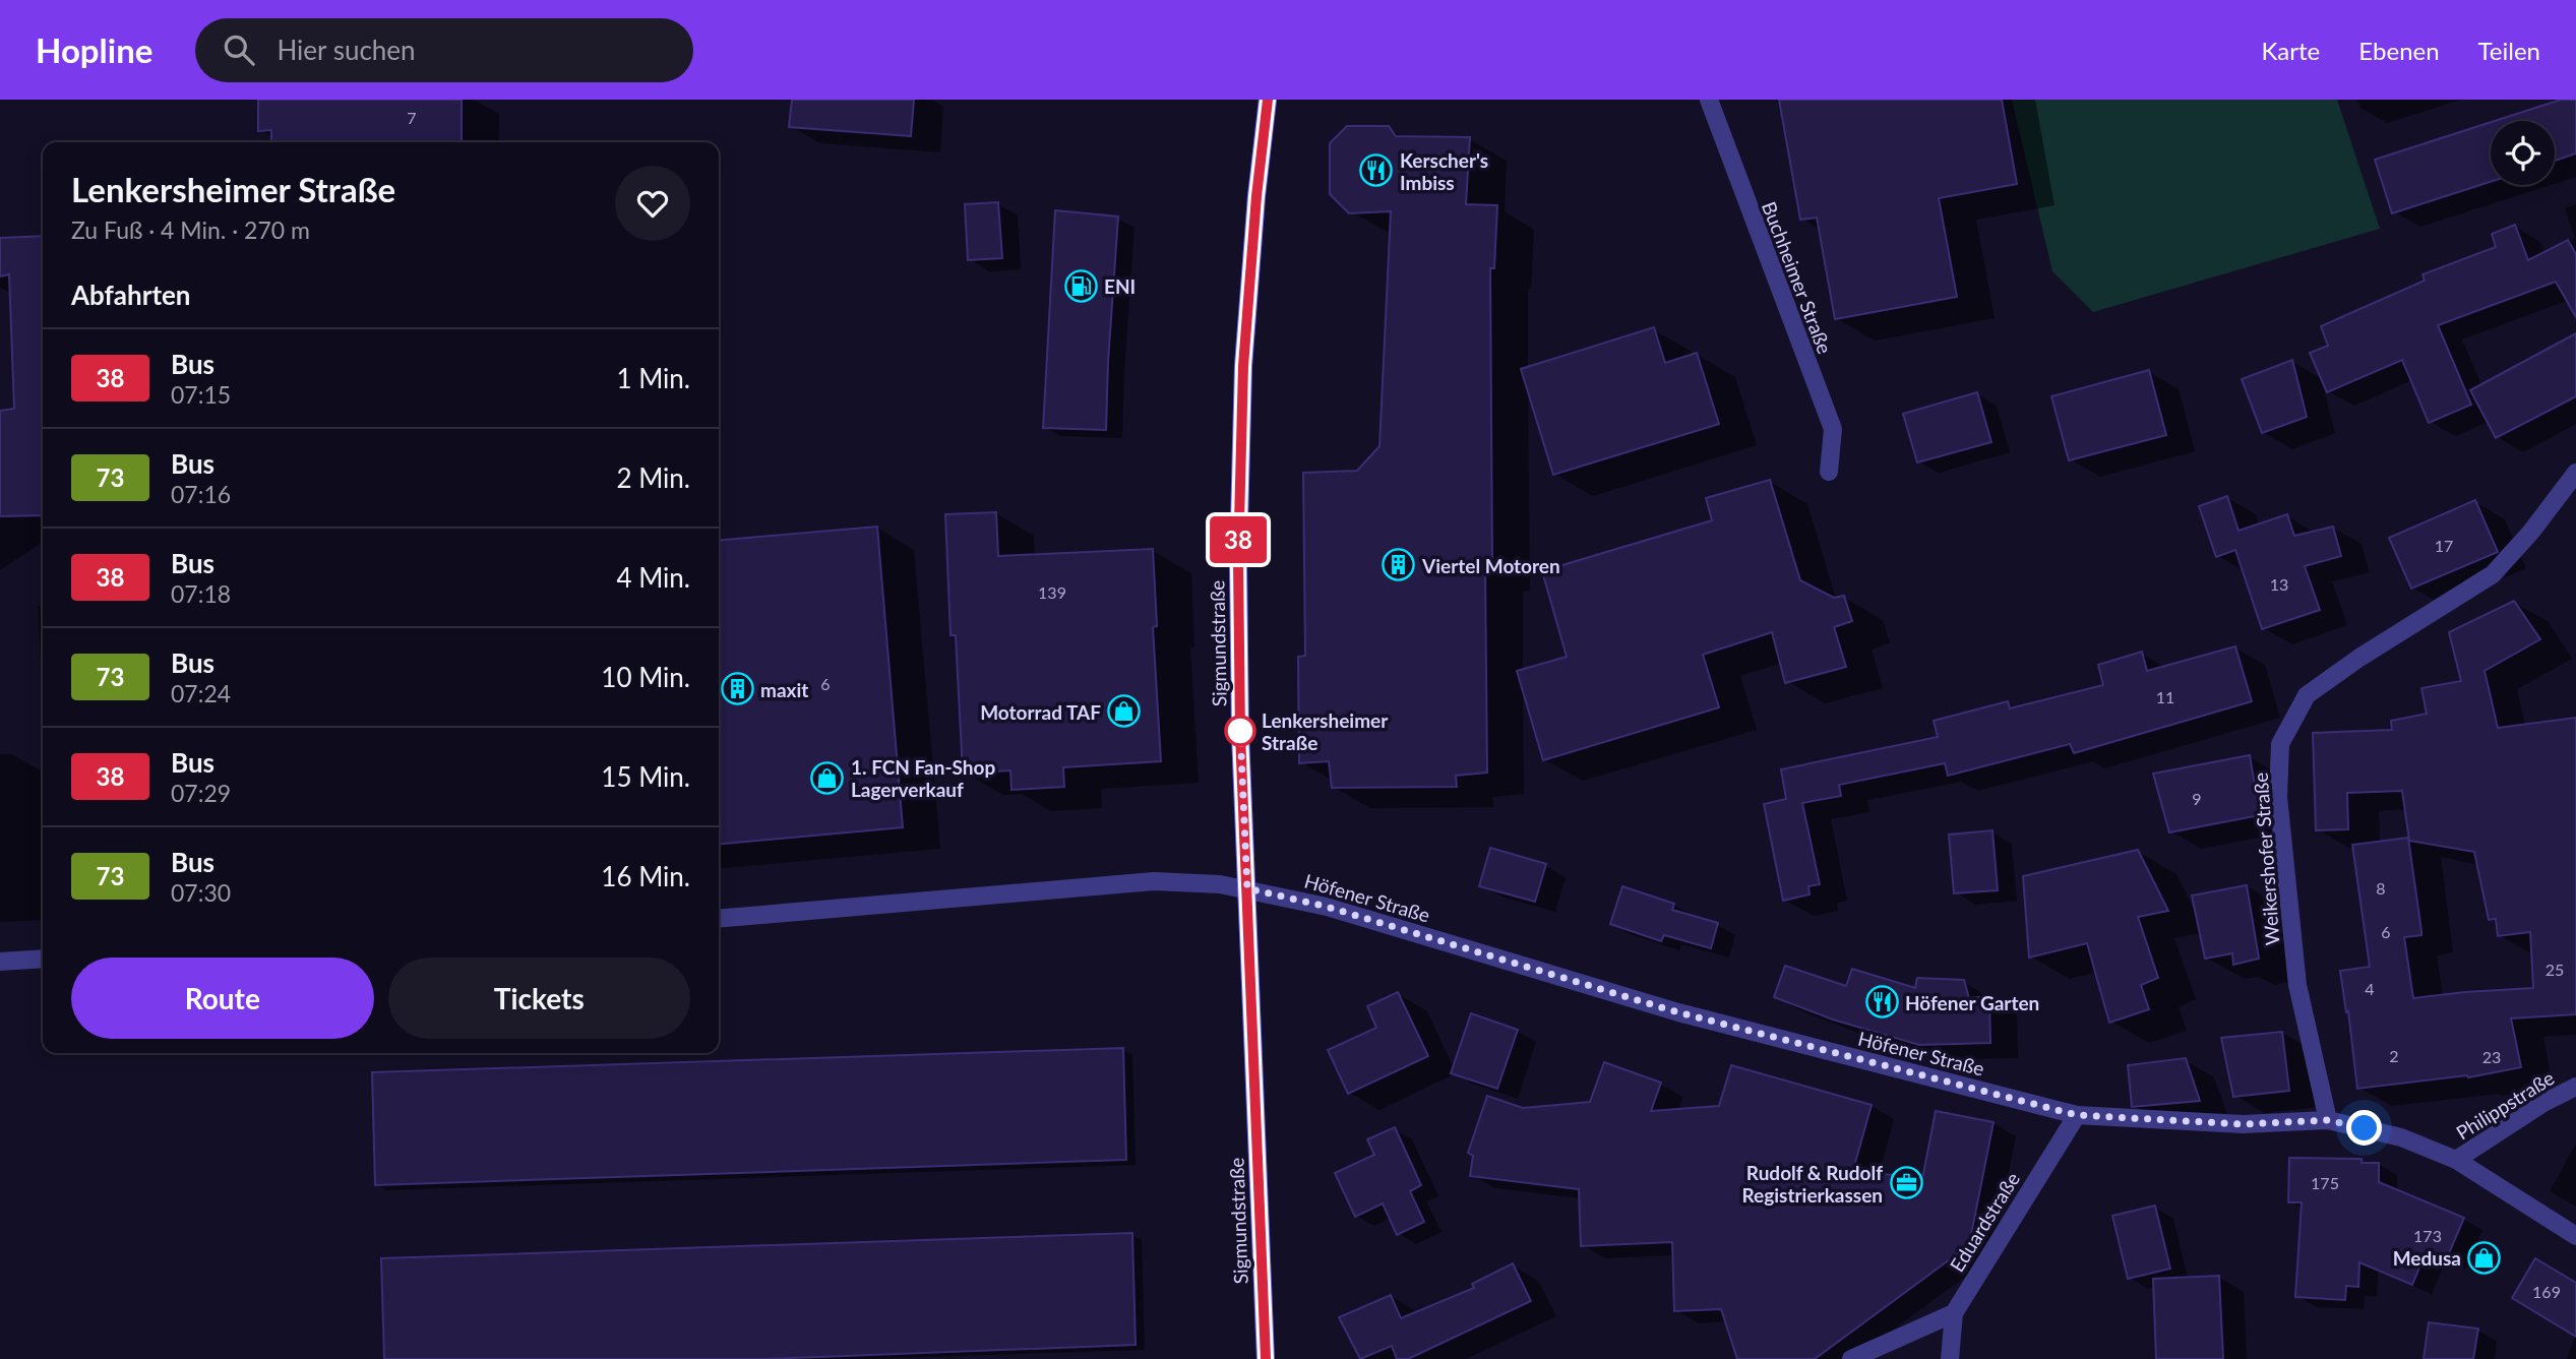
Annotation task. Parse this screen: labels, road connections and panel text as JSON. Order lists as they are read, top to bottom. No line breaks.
{"streets":{"main road":["Sigmundstraße"],"street":["Buchheimer Straße","Weikershofer Straße","Höfener Straße","Philippstraße","Eduardstraße"]},"crossings":[["Sigmundstraße","Höfener Straße"],["Weikershofer Straße","Höfener Straße"],["Höfener Straße","Philippstraße"],["Höfener Straße","Eduardstraße"]],"places":{"restaurant":["Kerscher's Imbiss","Höfener Garten"],"fuel station":["ENI"],"building":["Viertel Motoren","maxit"],"shop":["Motorrad TAF","1. FCN Fan-Shop Lagerverkauf","Medusa"],"other":["Lenkersheimer Straße"],"office":["Rudolf & Rudolf Registrierkassen"]},"lines":["bus line 38"],"house_numbers":["7","17","13","139","6","11","9","8","6","25","4","2","23","175","173","169"],"page":{"header":"Hopline","search":"Hier suchen","nav":["Karte","Ebenen","Teilen"],"on_map":"38","heading":[["Lenkersheimer Straße","Zu Fuß · 4 Min. · 270 m"],"Abfahrten"],"list":[{"mark":"38","name":"Bus","note":"07:15","value":"1 Min."},{"mark":"73","name":"Bus","note":"07:16","value":"2 Min."},{"mark":"38","name":"Bus","note":"07:18","value":"4 Min."},{"mark":"73","name":"Bus","note":"07:24","value":"10 Min."},{"mark":"38","name":"Bus","note":"07:29","value":"15 Min."},{"mark":"73","name":"Bus","note":"07:30","value":"16 Min."}],"buttons":["Route","Tickets"]}}
